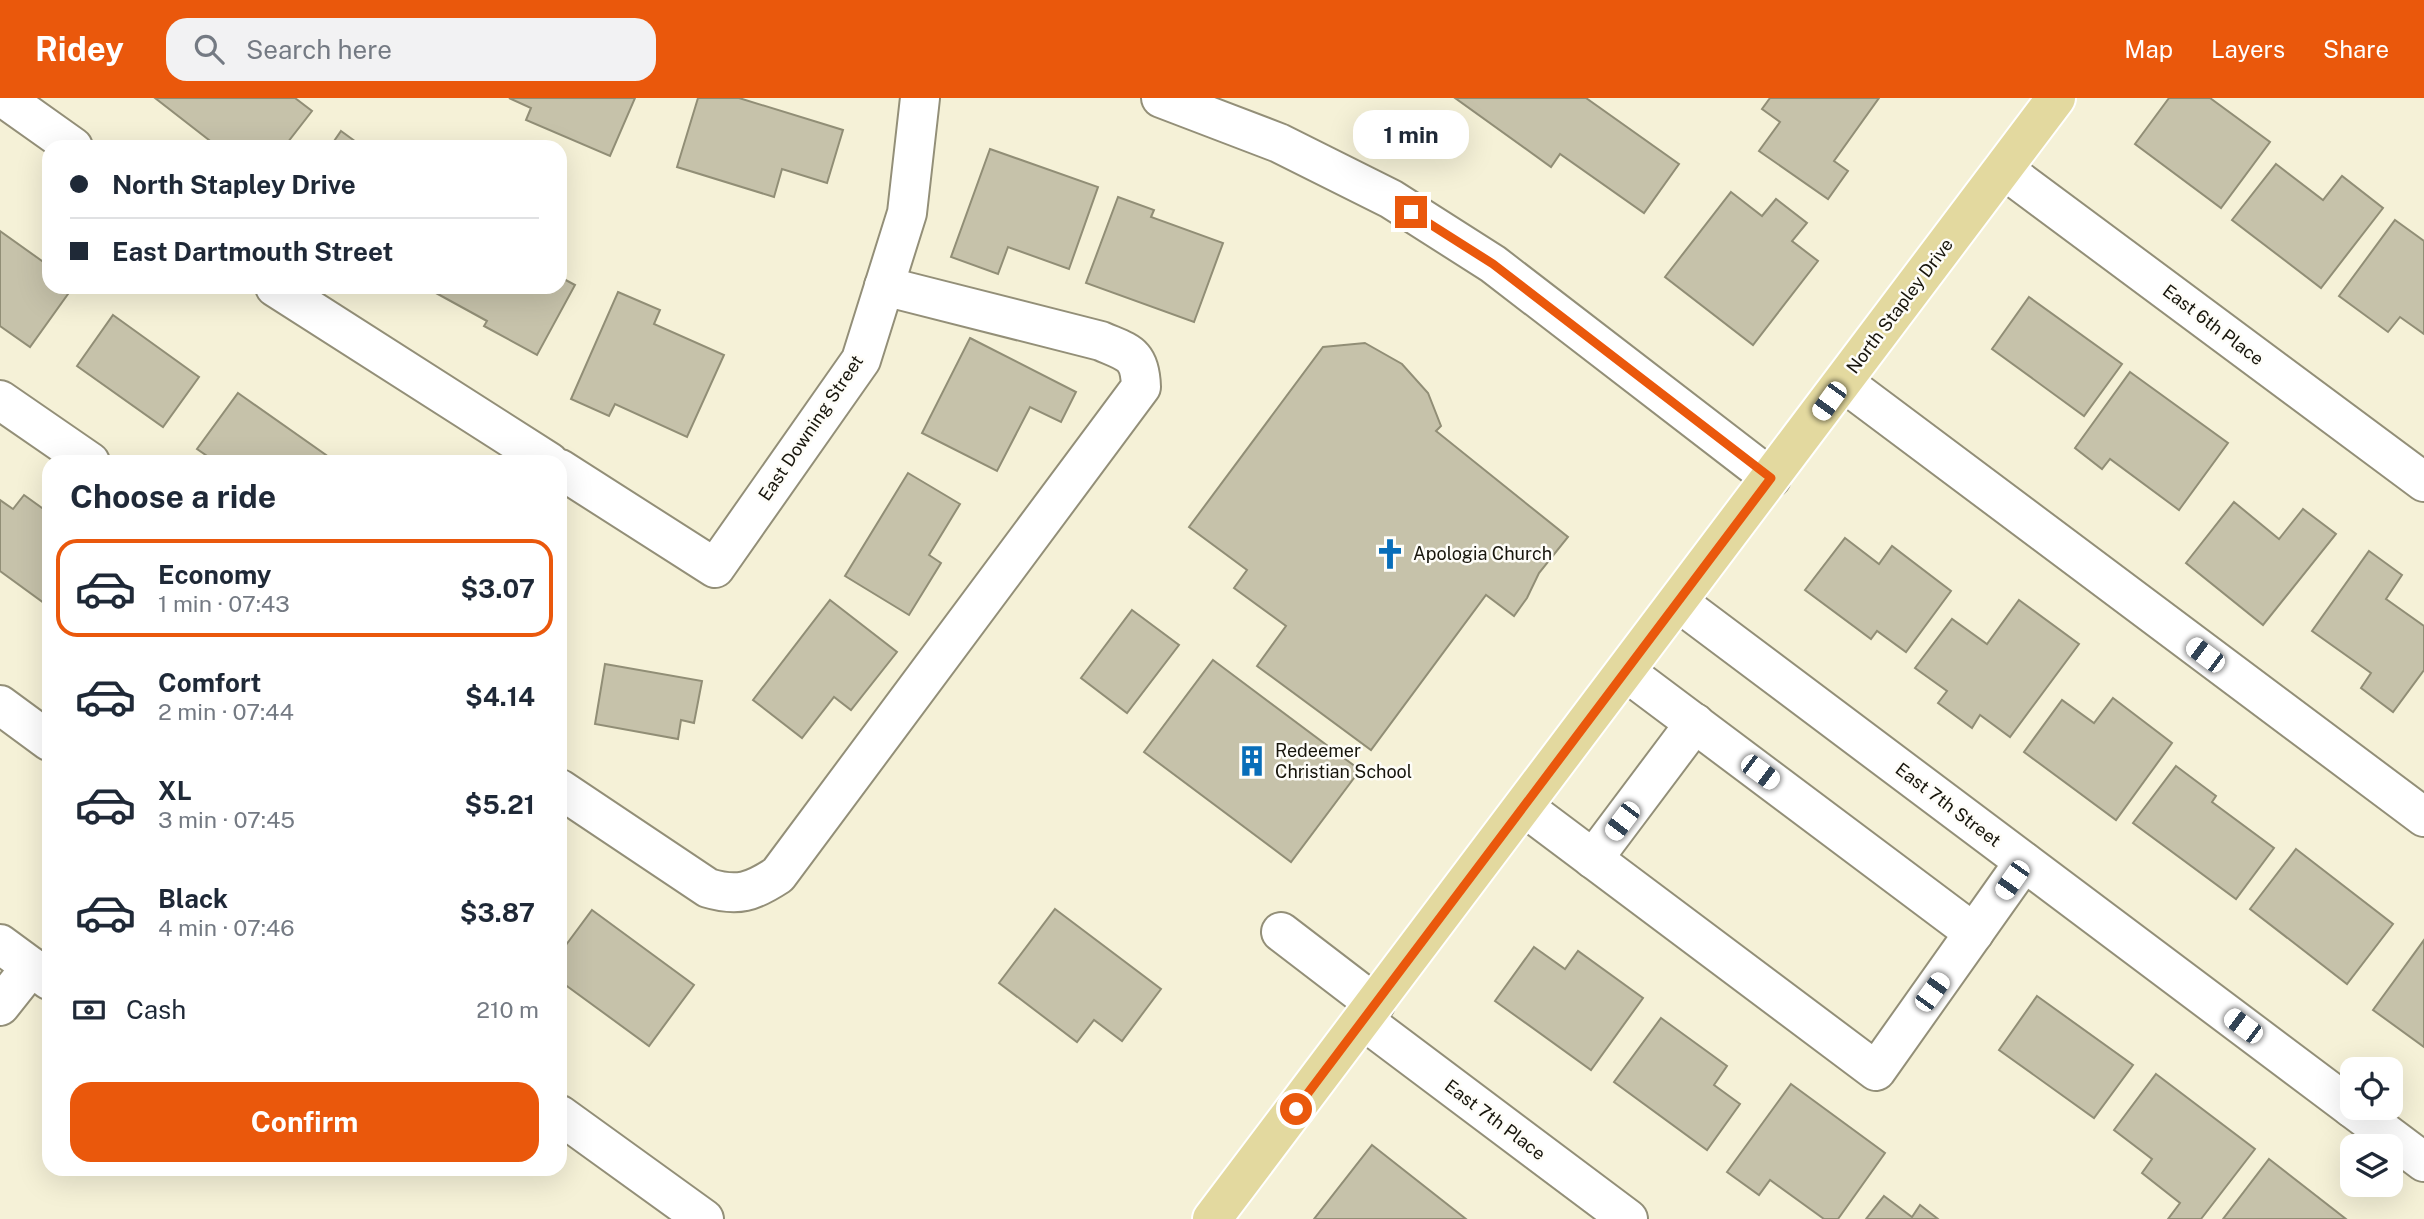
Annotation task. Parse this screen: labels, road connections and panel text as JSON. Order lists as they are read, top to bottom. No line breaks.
{"streets":{"main road":["North Stapley Drive"],"street":["East 6th Place","East Downing Street","East 7th Street","East 7th Place"]},"crossings":[["North Stapley Drive","East 6th Place"],["North Stapley Drive","East 7th Street"],["North Stapley Drive","East 7th Place"]],"places":{"church":["Apologia Church"],"building":["Redeemer Christian School"]},"page":{"header":"Ridey","search":"Search here","nav":["Map","Layers","Share"],"bubble":"1 min","banner":["North Stapley Drive","East Dartmouth Street"],"heading":"Choose a ride","list":[{"name":"Economy","note":"1 min · 07:43","value":"$3.07"},{"name":"Comfort","note":"2 min · 07:44","value":"$4.14"},{"name":"XL","note":"3 min · 07:45","value":"$5.21"},{"name":"Black","note":"4 min · 07:46","value":"$3.87"}],"pay":["Cash","210 m"],"buttons":"Confirm"}}
